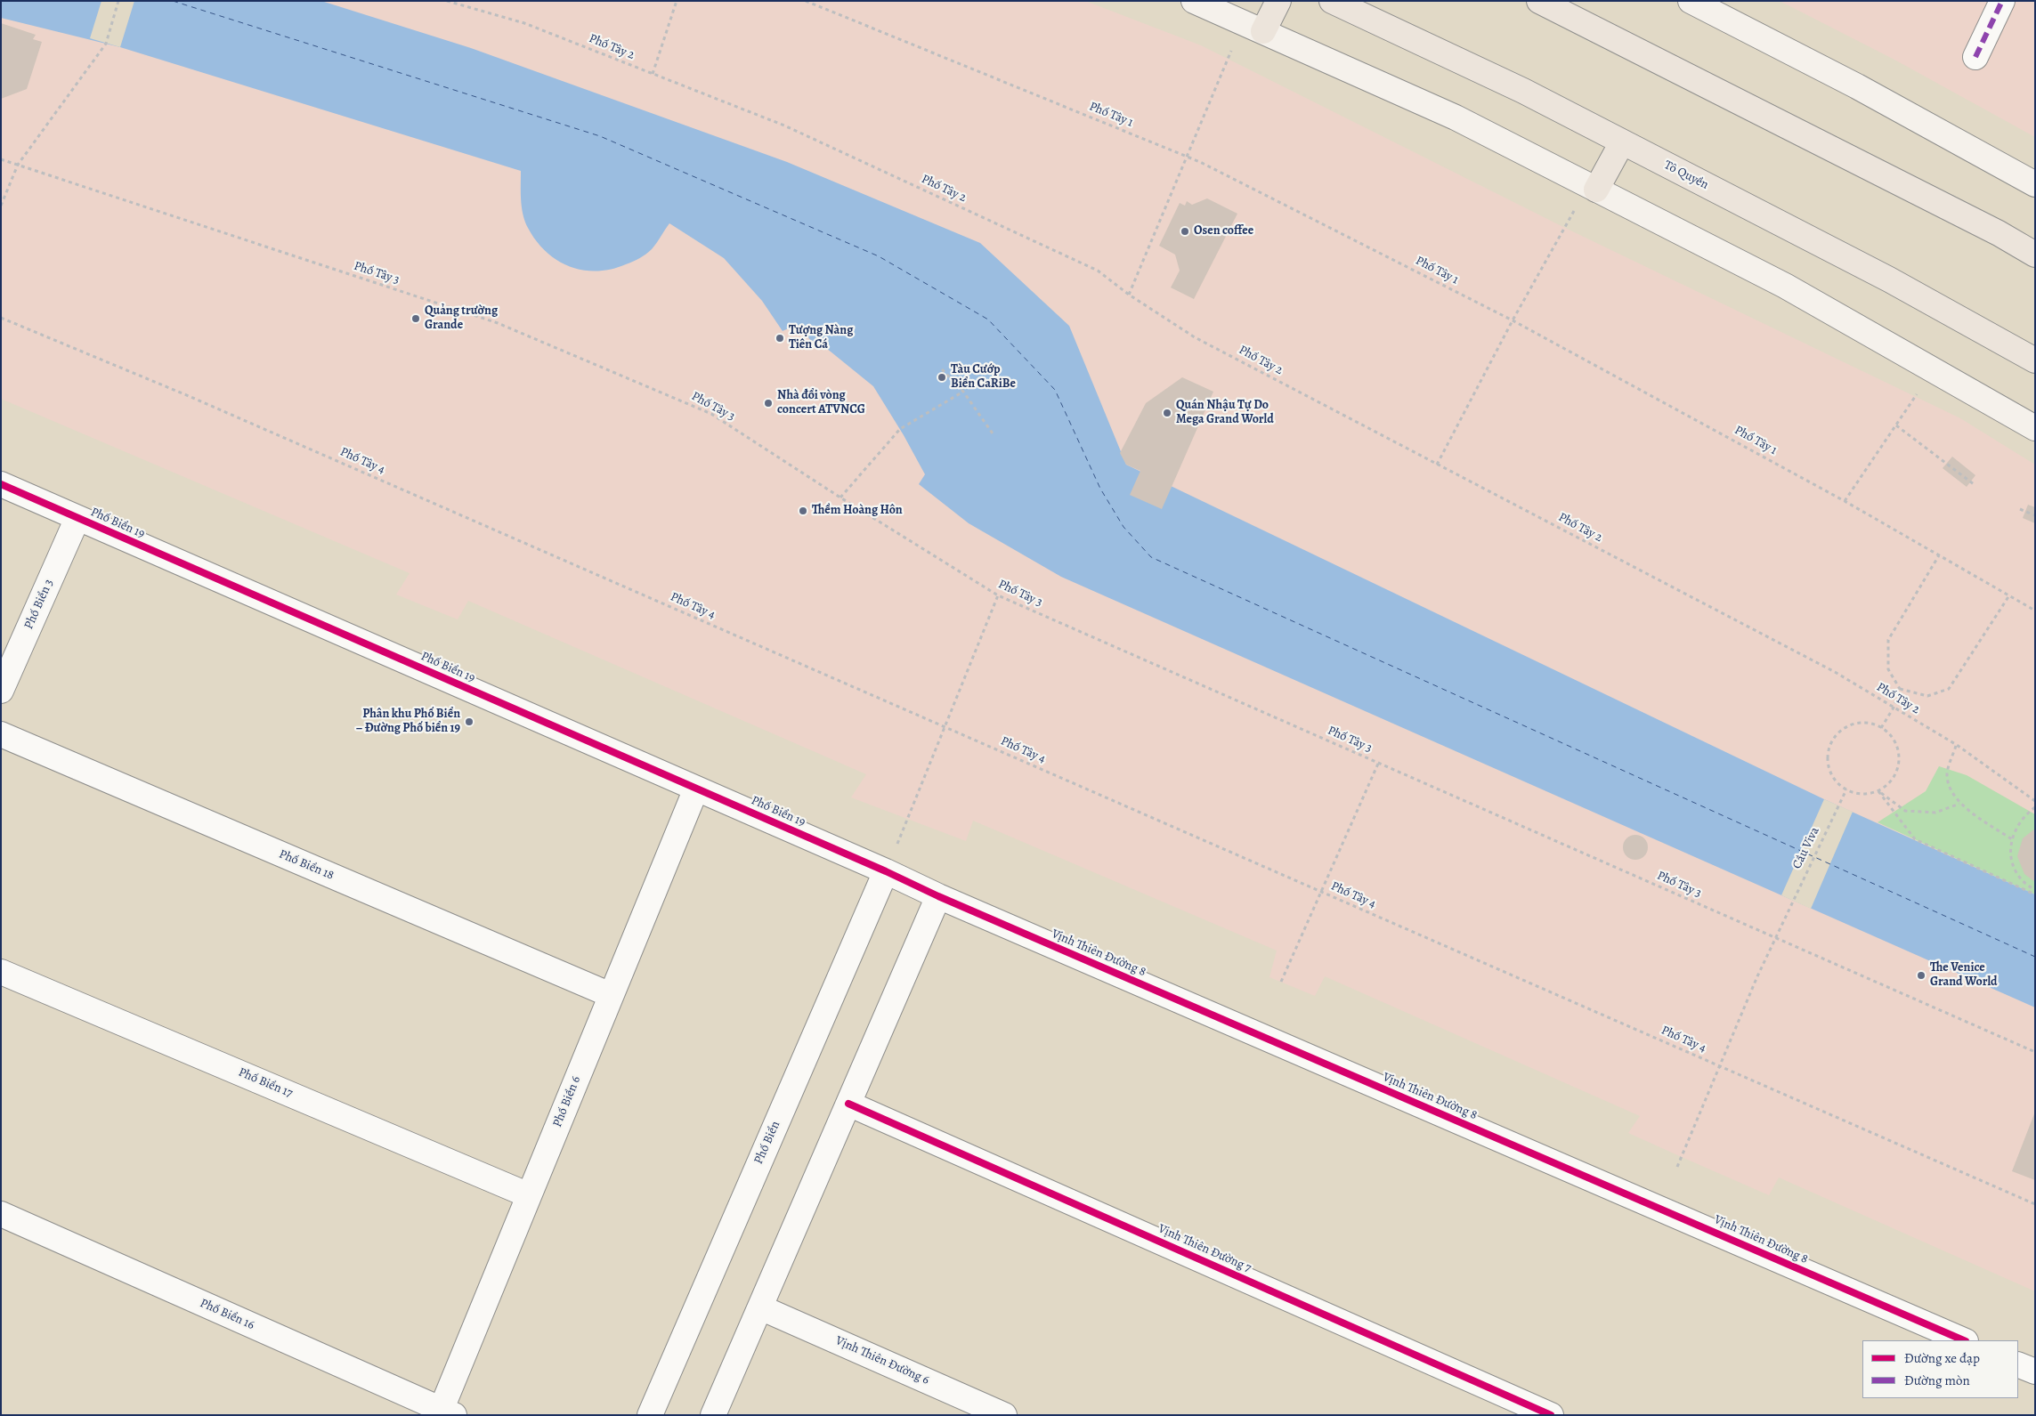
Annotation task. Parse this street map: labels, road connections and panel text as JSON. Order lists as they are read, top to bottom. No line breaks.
{"streets":{"main road":["Tô Quyền"],"street":["Phố Biển 19","Phố Biển 3","Phố Biển 18","Vịnh Thiên Đường 8","Phố Biển 17","Phố Biển 6","Phố Biển","Vịnh Thiên Đường 7","Phố Biển 16","Vịnh Thiên Đường 6"],"path":["Phố Tây 2","Phố Tây 1","Phố Tây 3","Phố Tây 4","Cầu Viva"]},"crossings":[["Phố Tây 3","Cầu Viva"],["Phố Tây 4","Cầu Viva"],["Phố Biển 19","Phố Biển 3"],["Phố Biển 19","Vịnh Thiên Đường 8"],["Phố Biển 19","Phố Biển 6"],["Phố Biển 19","Phố Biển"],["Phố Biển 18","Phố Biển 6"],["Vịnh Thiên Đường 8","Phố Biển"],["Phố Biển 17","Phố Biển 6"],["Phố Biển 6","Phố Biển 16"]],"places":["Osen coffee","Quảng trường Grande","Tượng Nàng Tiên Cá","Tàu Cướp Biển CaRiBe","Nhà đổi vòng concert ATVNCG","Quán Nhậu Tự Do Mega Grand World","Thềm Hoàng Hôn","Phân khu Phố Biển – Đường Phố biển 19","The Venice Grand World"],"legend":["Đường xe đạp","Đường mòn"]}
